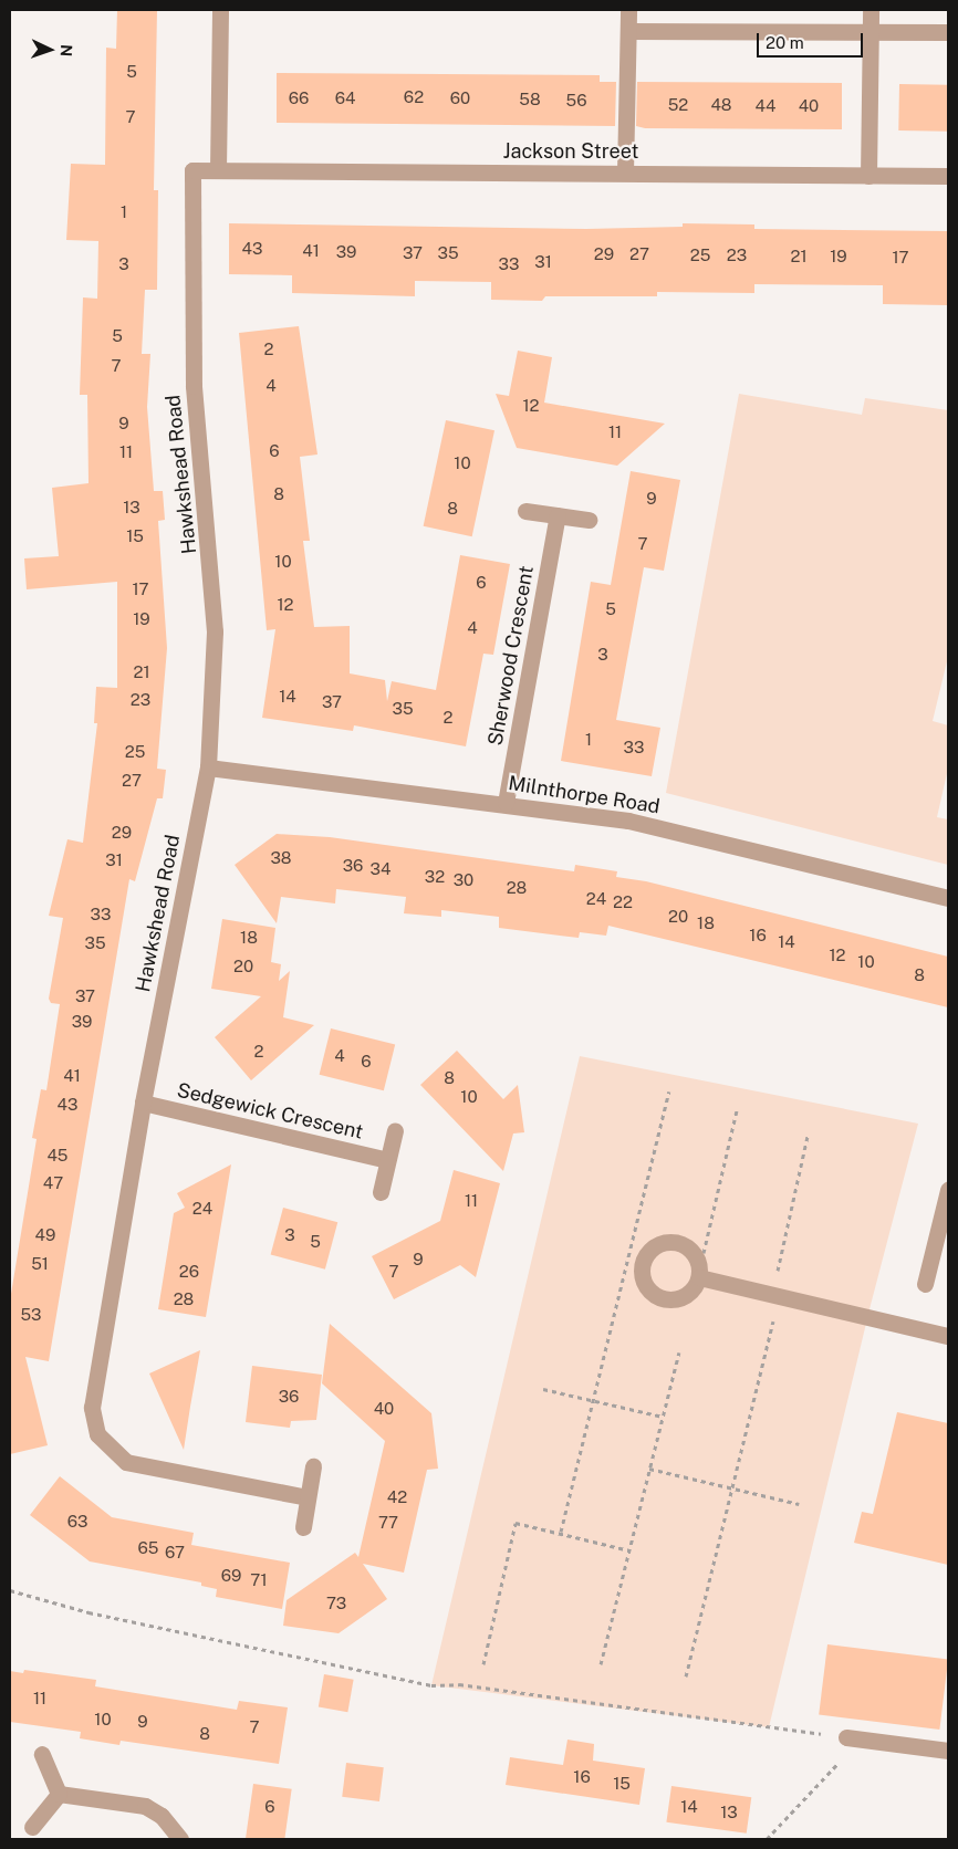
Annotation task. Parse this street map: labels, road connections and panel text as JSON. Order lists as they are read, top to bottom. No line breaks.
{"streets":{"street":["Jackson Street","Hawkshead Road","Sherwood Crescent","Milnthorpe Road","Sedgewick Crescent"]},"crossings":[["Jackson Street","Hawkshead Road"],["Hawkshead Road","Milnthorpe Road"],["Hawkshead Road","Sedgewick Crescent"],["Sherwood Crescent","Milnthorpe Road"]],"house_numbers":["5","62","66","64","60","58","56","52","48","44","40","7","1","43","41","39","37","35","29","27","25","23","21","19","17","31","3","33","5","2","7","4","12","9","11","6","11","10","8","9","13","8","15","7","10","6","17","12","5","19","4","3","21","14","23","37","35","2","1","33","25","27","29","38","31","36","34","32","30","28","24","22","33","20","18","16","18","14","35","12","10","20","8","37","39","2","4","6","41","8","10","43","45","47","11","24","49","3","5","9","51","26","7","28","53","36","40","42","63","77","65","67","69","71","73","11","10","9","7","8","16","15","6","14","13"],"scale_bar":"20 m","north":"right"}
